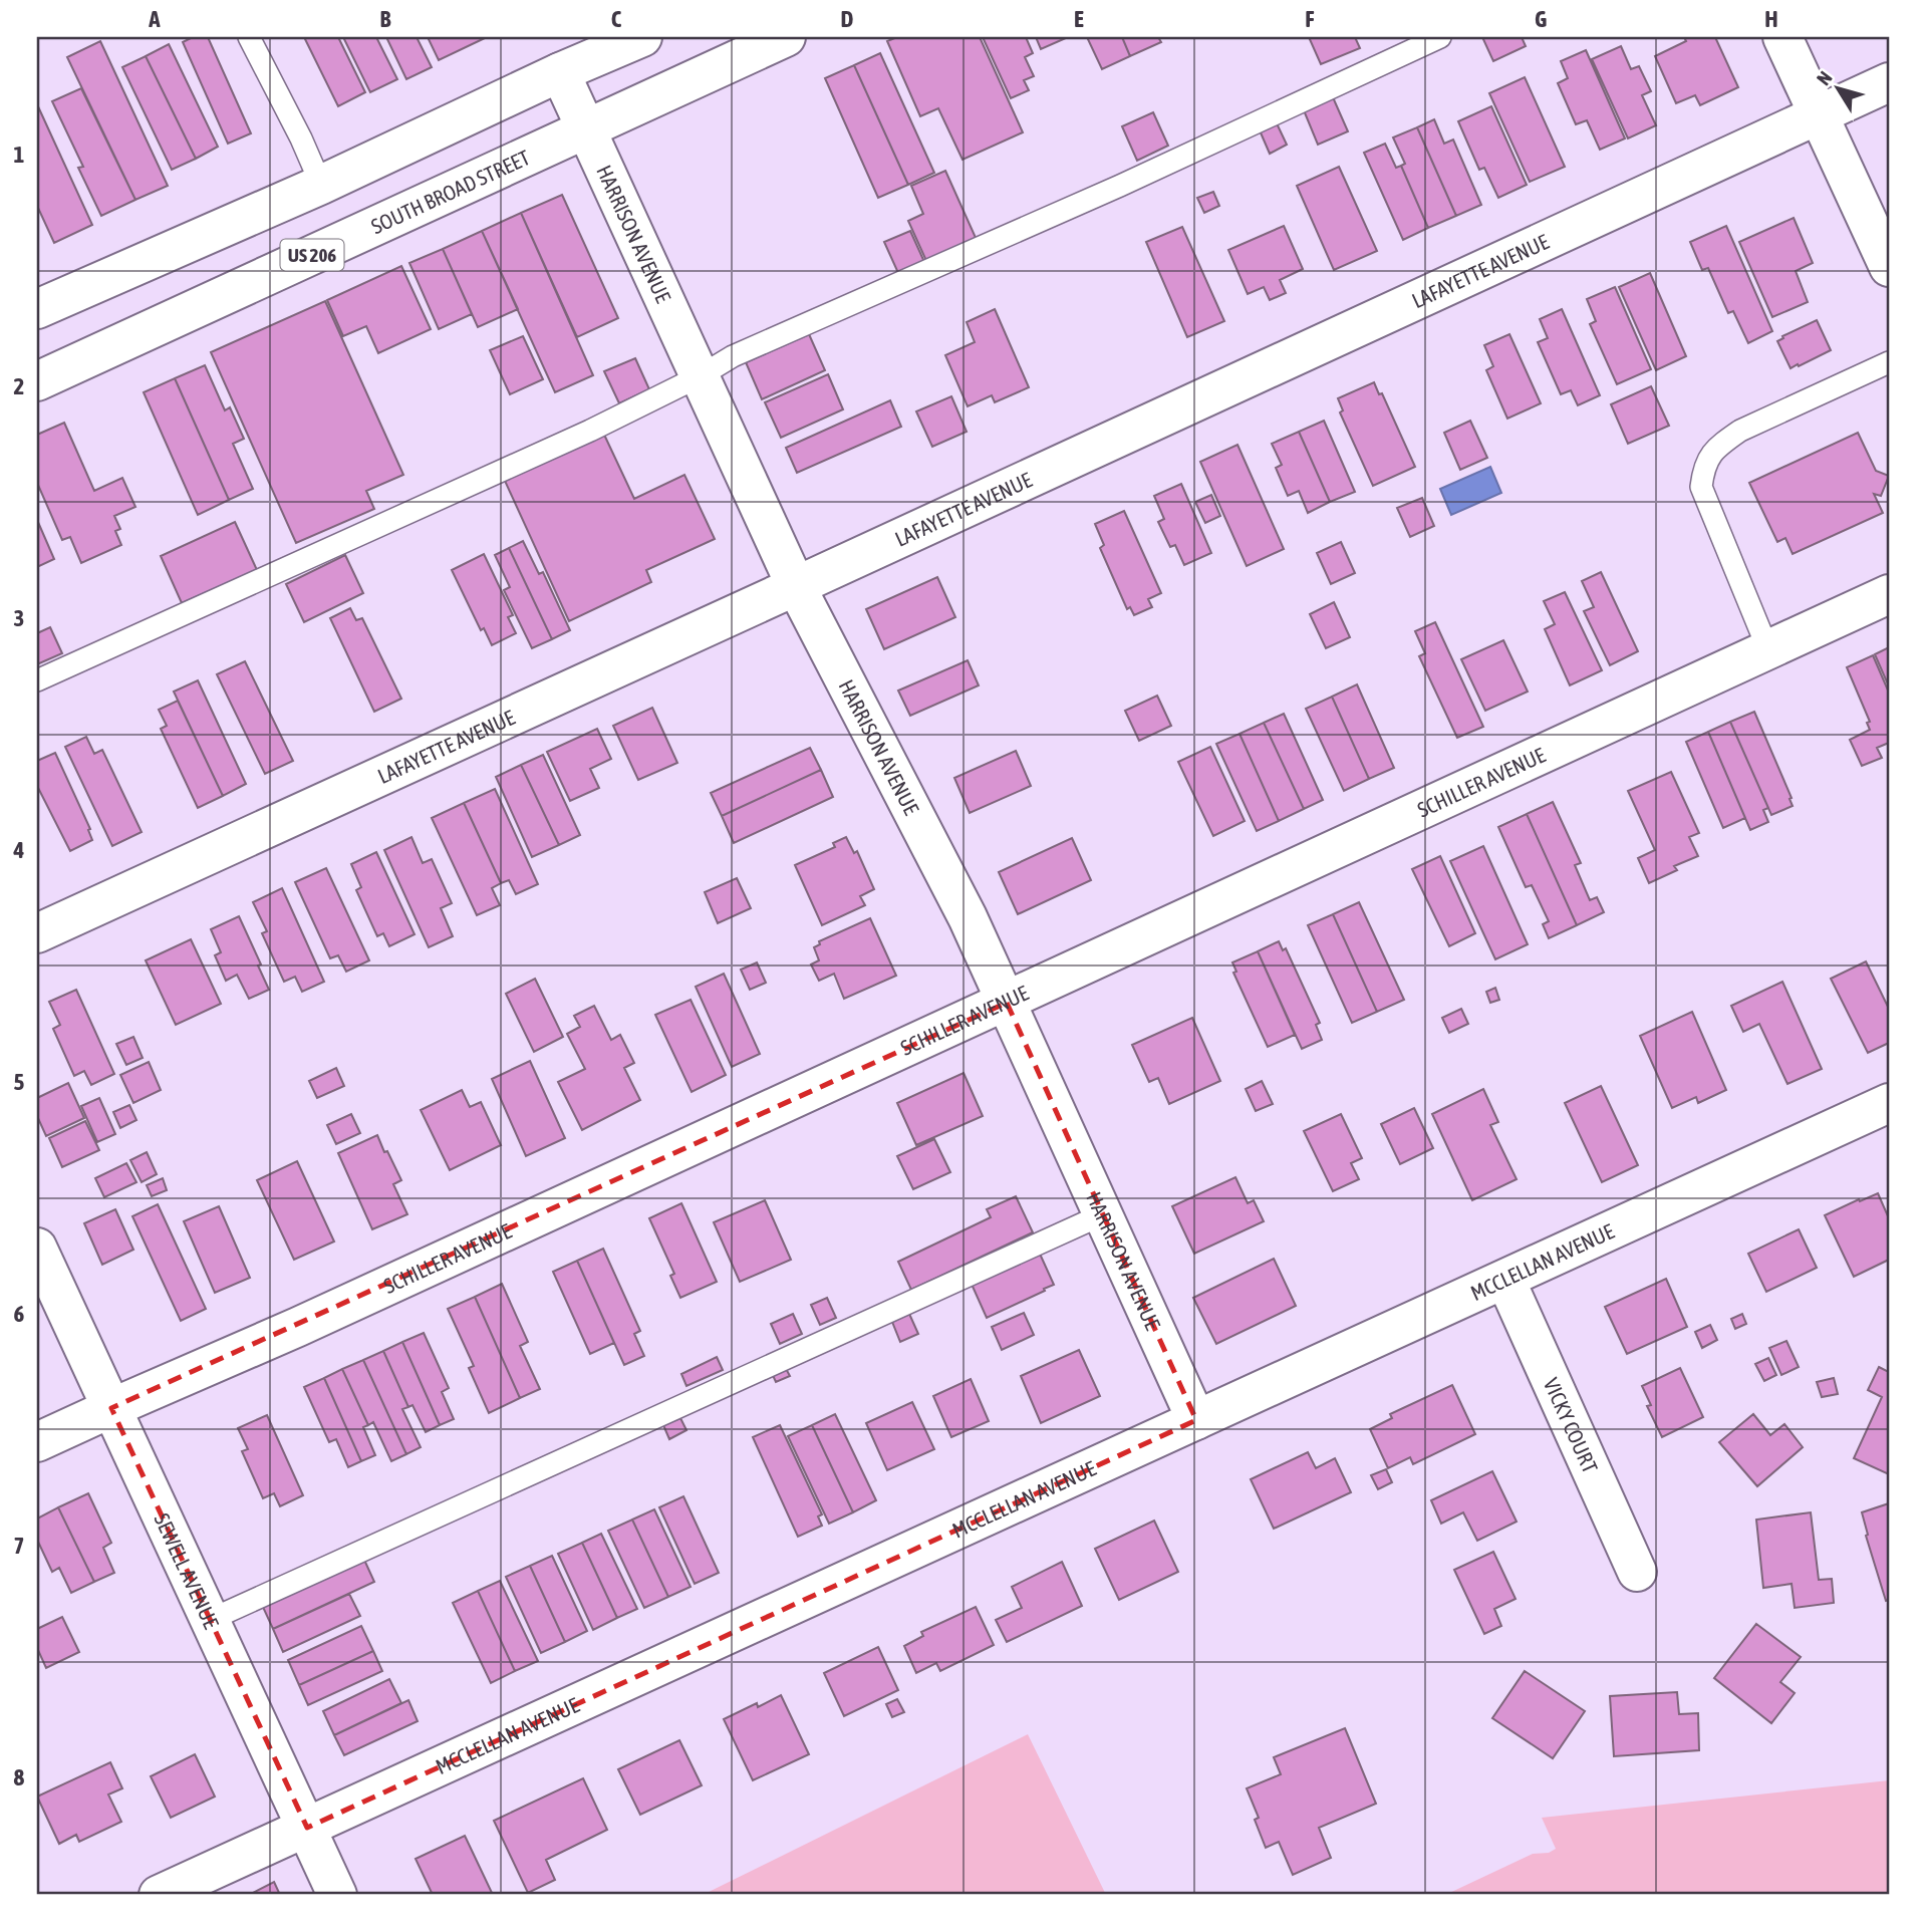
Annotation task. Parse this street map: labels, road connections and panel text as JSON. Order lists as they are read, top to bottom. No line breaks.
{"streets":{"street":["SOUTH BROAD STREET","HARRISON AVENUE","US 206","LAFAYETTE AVENUE","SCHILLER AVENUE","MCCLELLAN AVENUE","VICKY COURT","SEWELL AVENUE"]},"crossings":[["SOUTH BROAD STREET","HARRISON AVENUE"],["HARRISON AVENUE","LAFAYETTE AVENUE"],["HARRISON AVENUE","SCHILLER AVENUE"],["HARRISON AVENUE","MCCLELLAN AVENUE"],["SCHILLER AVENUE","SEWELL AVENUE"],["MCCLELLAN AVENUE","VICKY COURT"],["MCCLELLAN AVENUE","SEWELL AVENUE"]],"north":"top left","grid":{"columns":["A","B","C","D","E","F","G","H"],"rows":["1","2","3","4","5","6","7","8"]}}
